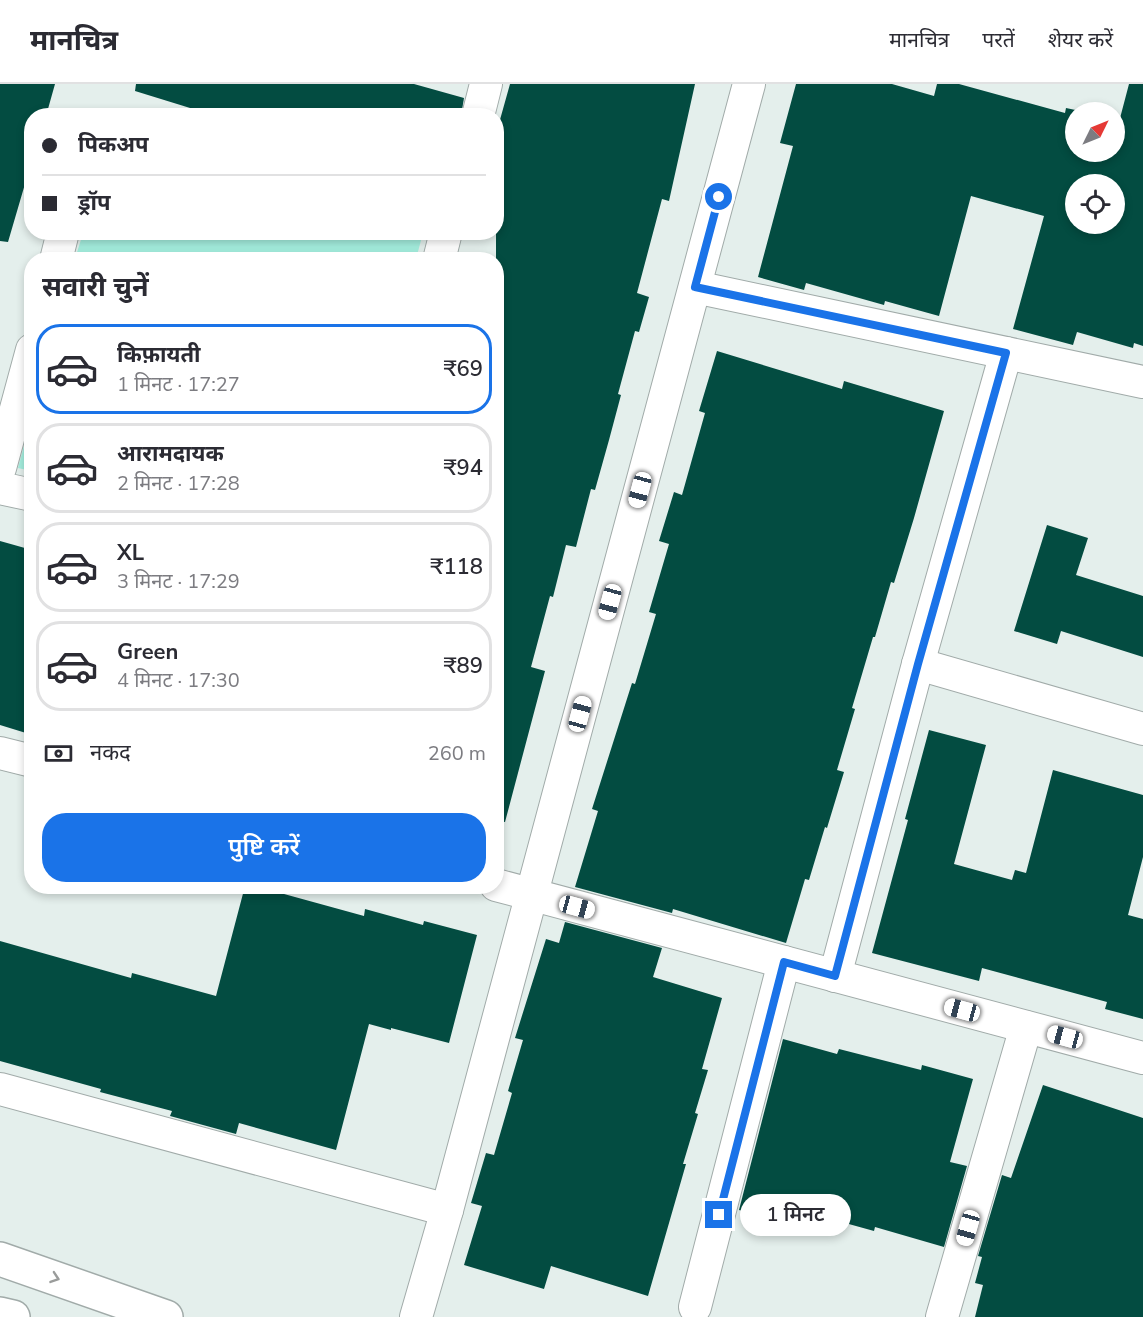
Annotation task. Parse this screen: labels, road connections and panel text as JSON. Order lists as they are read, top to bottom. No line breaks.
{"north":"top right","page":{"header":"मानचित्र","nav":["मानचित्र","परतें","शेयर करें"],"banner":["पिकअप","ड्रॉप"],"heading":"सवारी चुनें","list":[{"name":"किफ़ायती","note":"1 मिनट · 17:27","value":"₹69"},{"name":"आरामदायक","note":"2 मिनट · 17:28","value":"₹94"},{"name":"XL","note":"3 मिनट · 17:29","value":"₹118"},{"name":"Green","note":"4 मिनट · 17:30","value":"₹89"}],"pay":["नकद","260 m"],"buttons":"पुष्टि करें","bubble":"1 मिनट"}}
